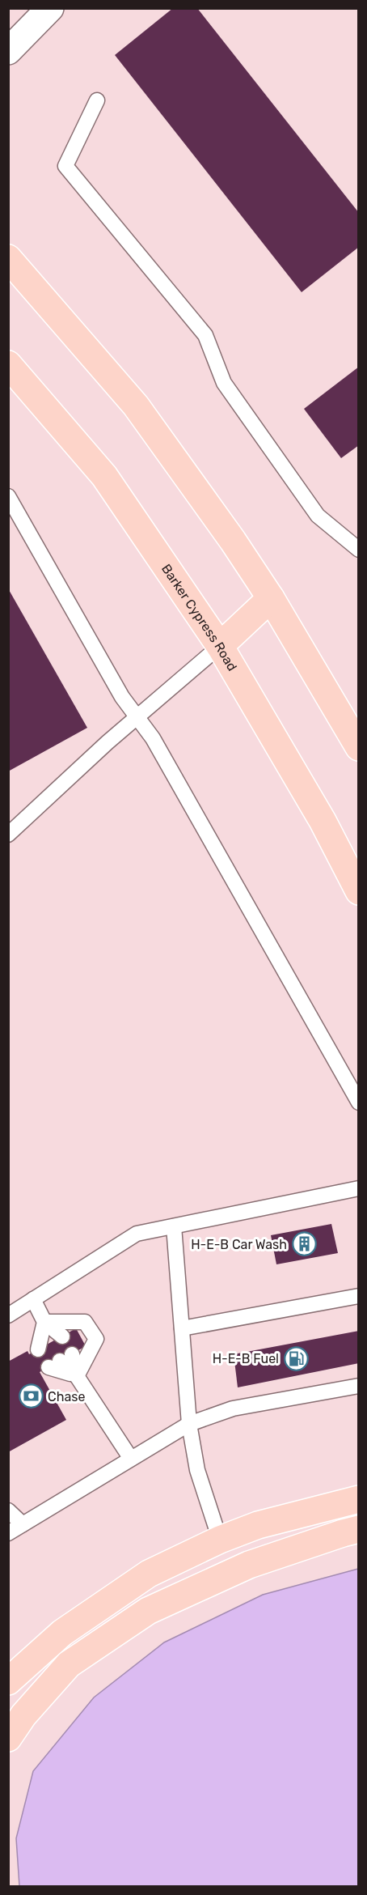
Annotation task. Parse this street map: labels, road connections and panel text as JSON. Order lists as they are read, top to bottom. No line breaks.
{"streets":{"main road":["Barker Cypress Road"]},"places":{"building":["H-E-B Car Wash"],"fuel station":["H-E-B Fuel"],"bank":["Chase"]}}
